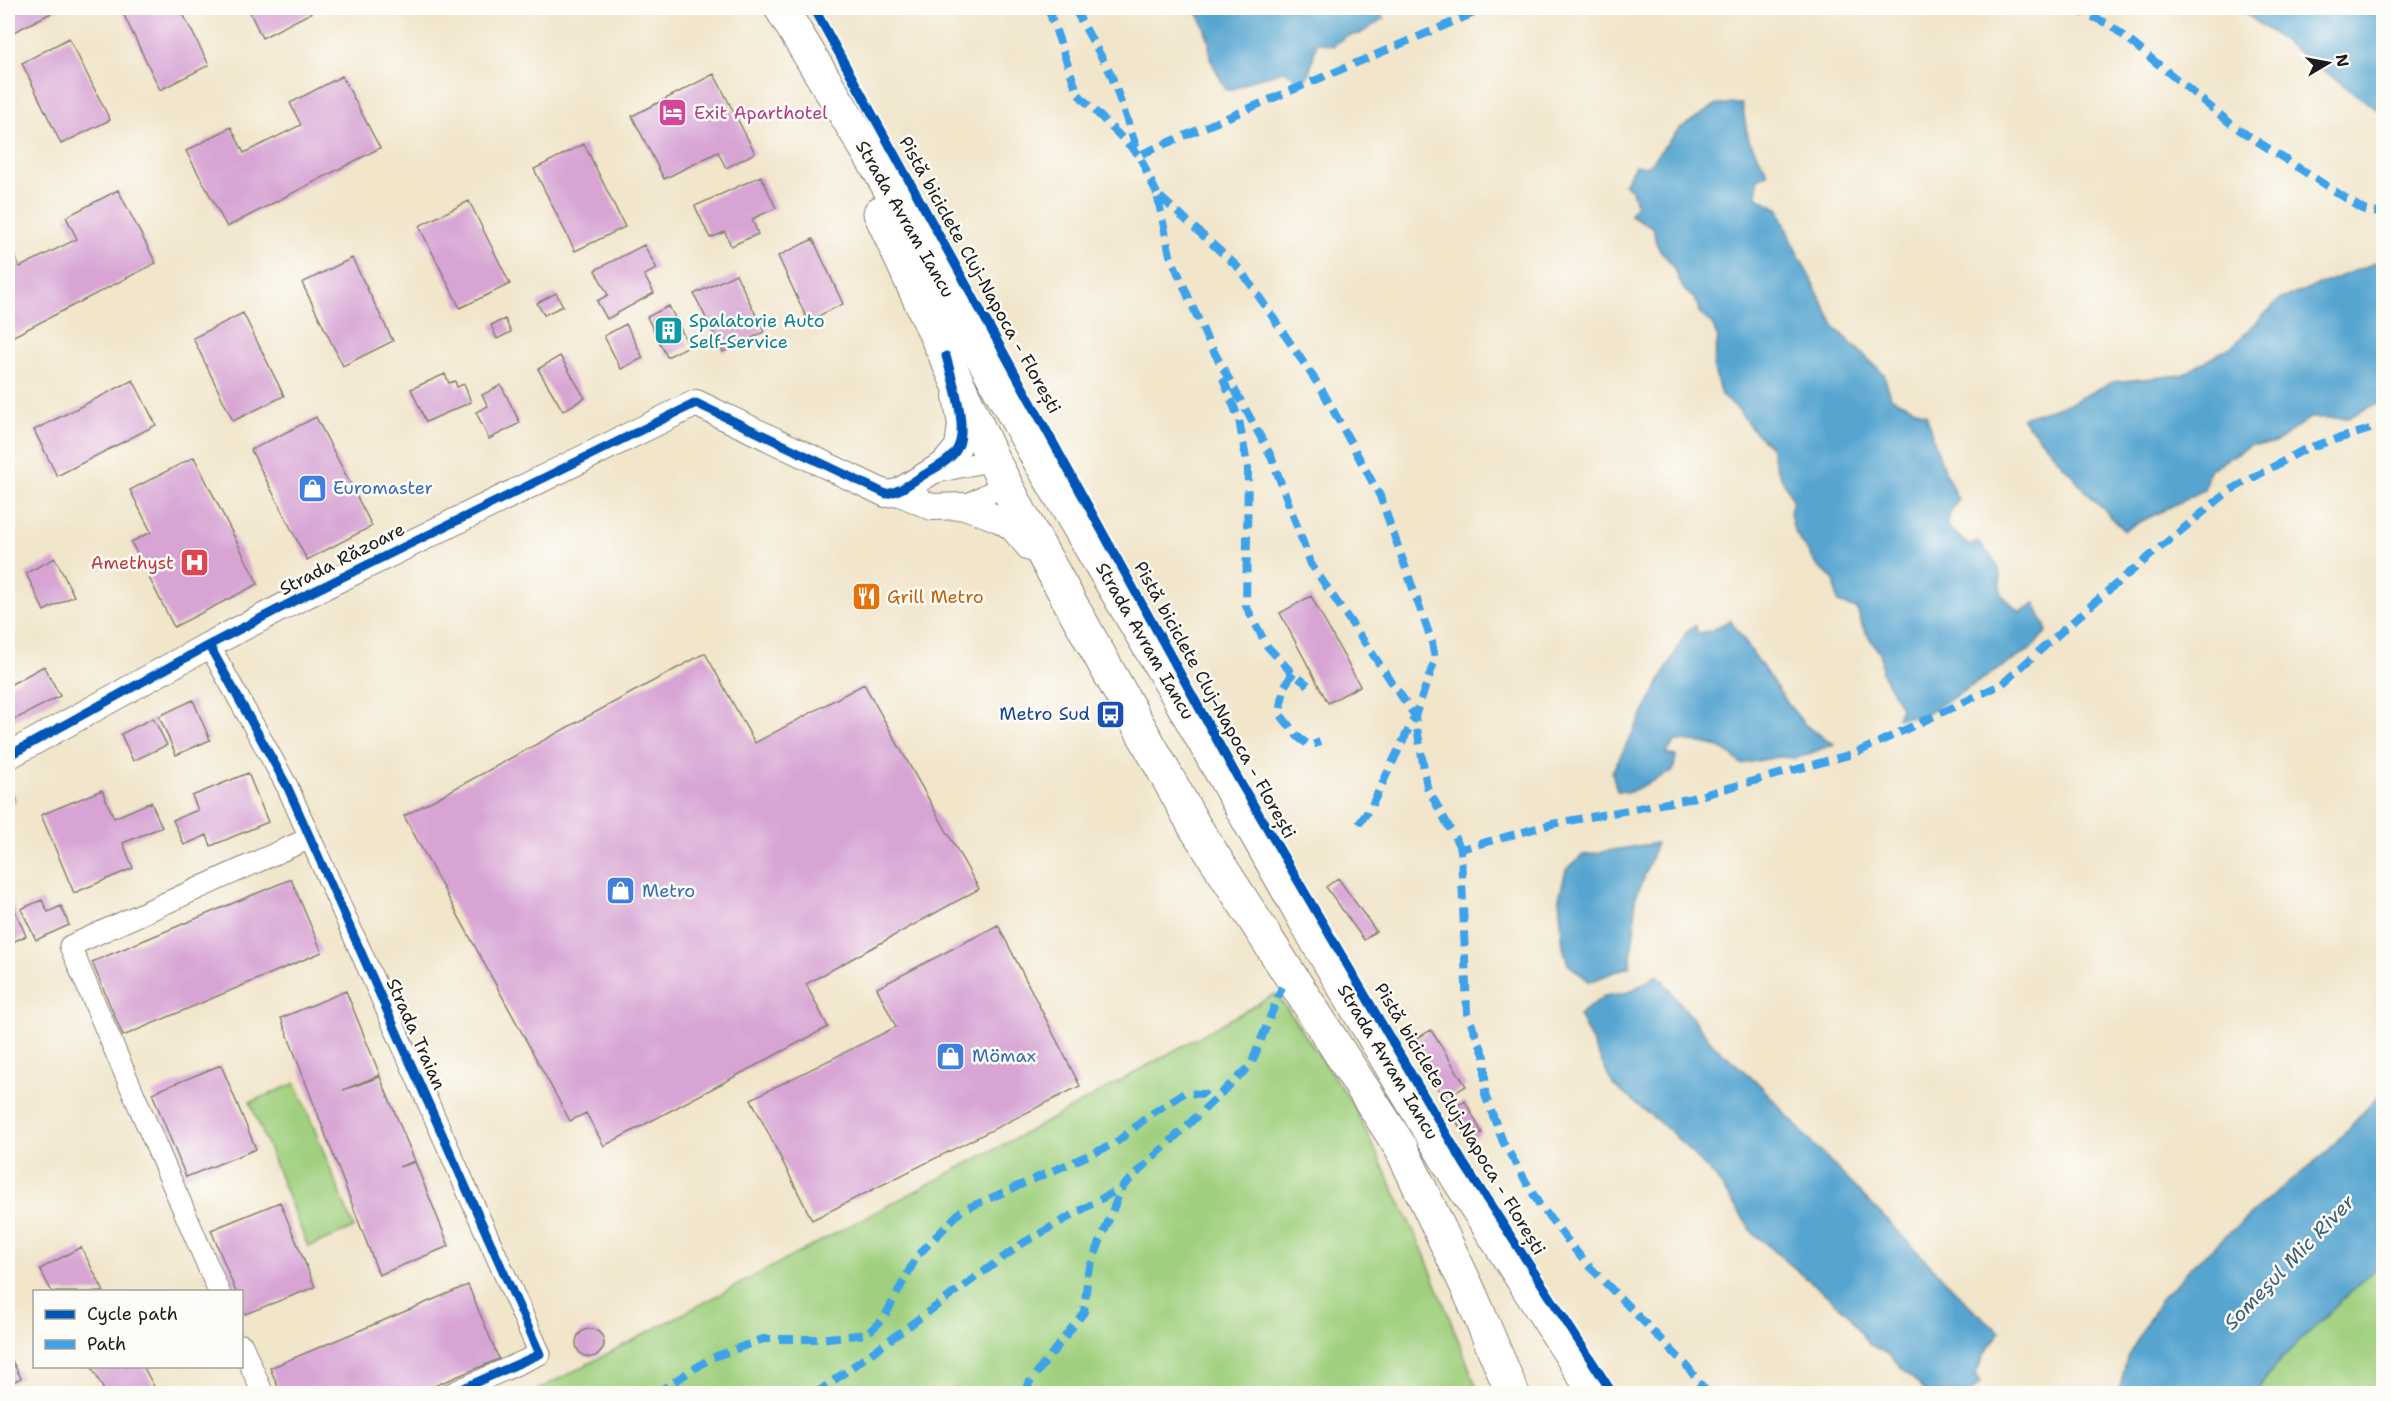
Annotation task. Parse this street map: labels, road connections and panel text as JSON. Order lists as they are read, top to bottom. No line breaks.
{"streets":{"main road":["Strada Avram Iancu"],"street":["Strada Răzoare","Strada Traian"],"cycle path":["Pistă biciclete Cluj-Napoca - Florești"]},"crossings":[["Strada Răzoare","Strada Traian"]],"water":["Someşul Mic River"],"places":{"hotel":["Exit Aparthotel"],"building":["Spalatorie Auto Self-Service"],"shop":["Euromaster","Metro","Mömax"],"hospital":["Amethyst"],"restaurant":["Grill Metro"],"bus stop":["Metro Sud"]},"legend":["Cycle path","Path"],"north":"right"}
